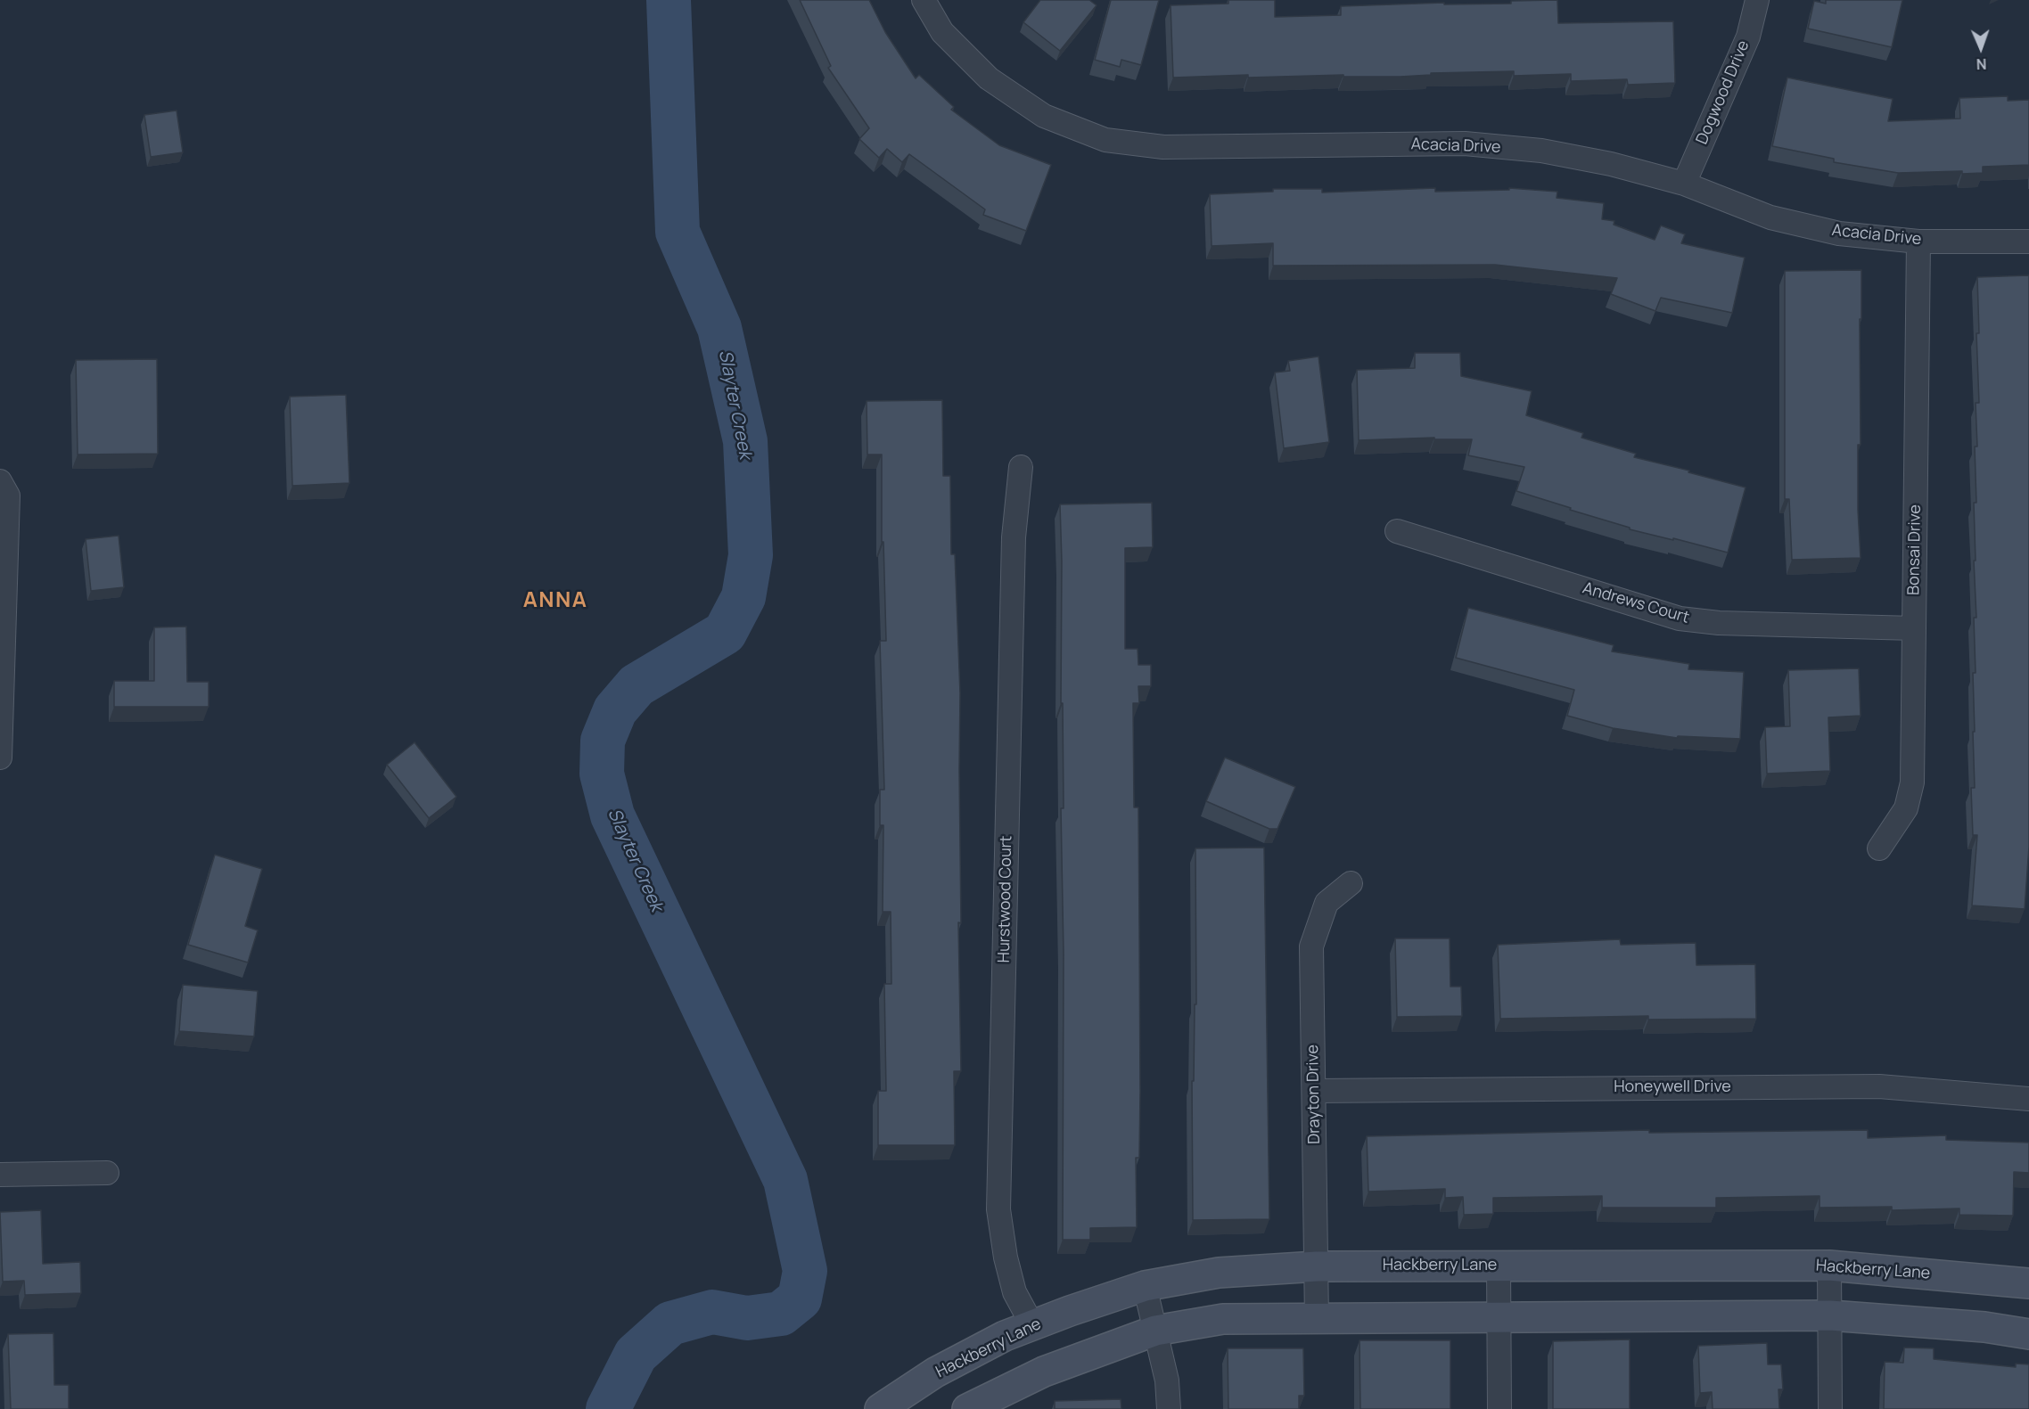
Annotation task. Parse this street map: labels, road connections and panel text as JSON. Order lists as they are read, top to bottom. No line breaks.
{"streets":{"street":["Dogwood Drive","Acacia Drive","Bonsai Drive","Andrews Court","Hurstwood Court","Honeywell Drive","Drayton Drive","Hackberry Lane"]},"crossings":[["Dogwood Drive","Acacia Drive"],["Acacia Drive","Bonsai Drive"],["Bonsai Drive","Andrews Court"],["Hurstwood Court","Hackberry Lane"],["Honeywell Drive","Drayton Drive"],["Drayton Drive","Hackberry Lane"]],"districts":["ANNA"],"water":["Slayter Creek"],"north":"bottom"}
